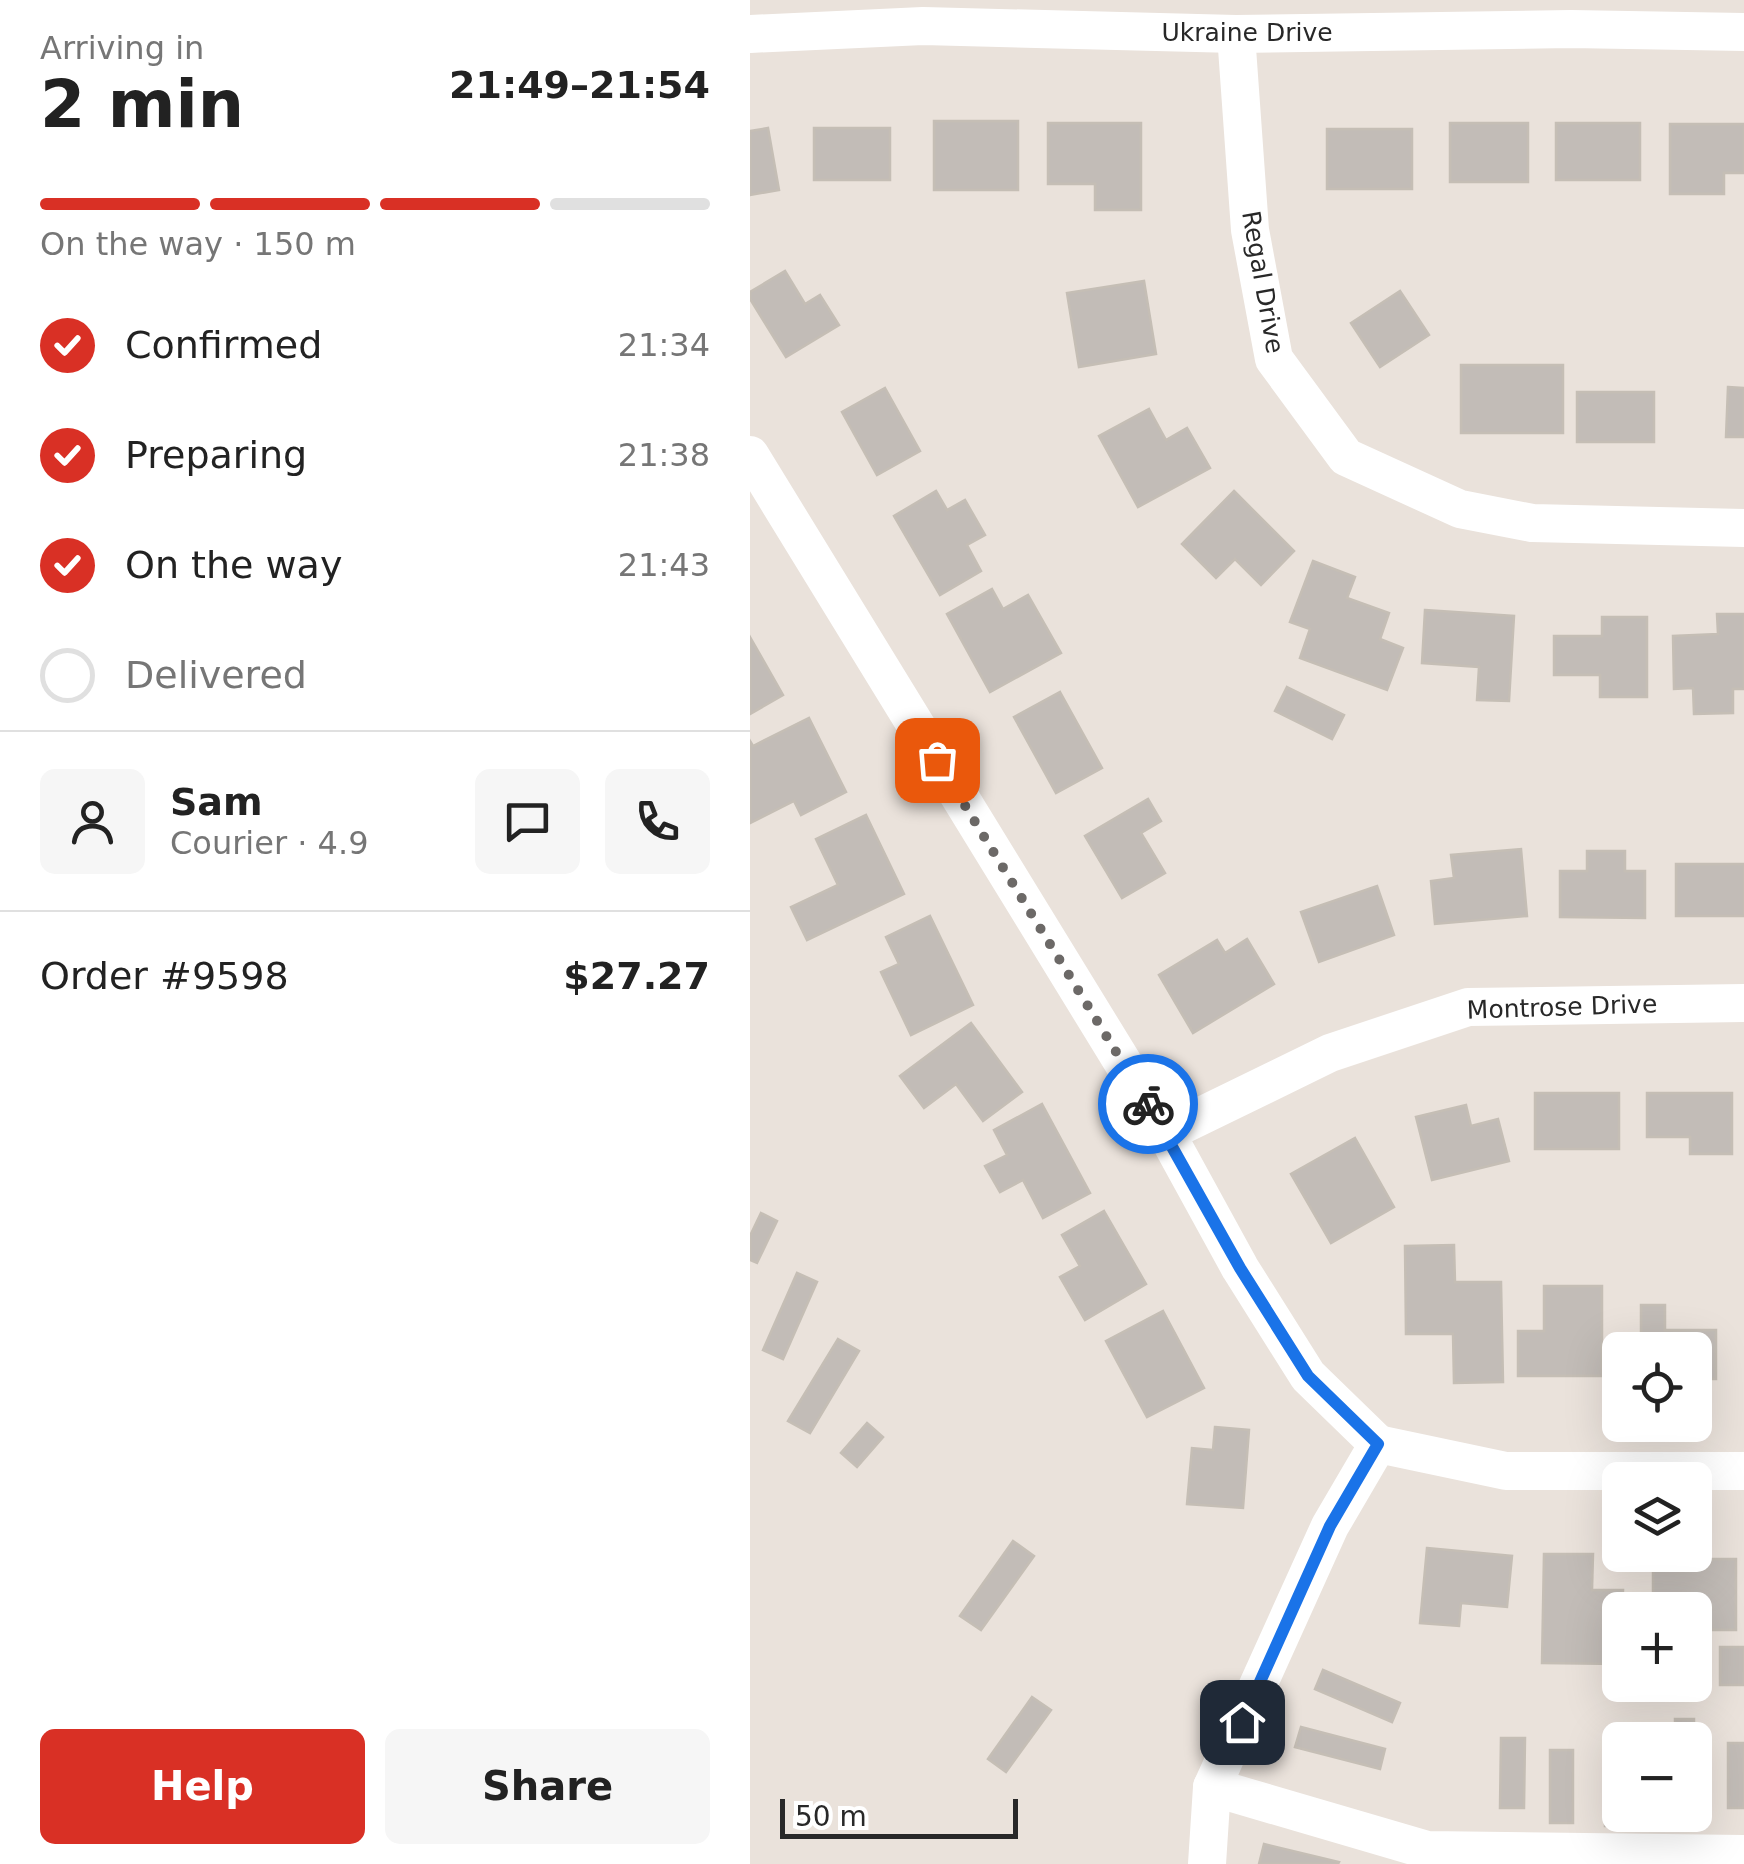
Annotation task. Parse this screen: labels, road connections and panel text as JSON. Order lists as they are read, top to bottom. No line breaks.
{"streets":{"street":["Ukraine Drive","Regal Drive","Montrose Drive"]},"crossings":[["Ukraine Drive","Regal Drive"]],"scale_bar":"50 m","page":{"heading":["2 min","Arriving in","21:49–21:54"],"panel":["Sam","Courier · 4.9","Order #9598","$27.27"],"bar":"On the way · 150 m","list":[["Confirmed","21:34"],["Preparing","21:38"],["On the way","21:43"],"Delivered"],"map_buttons":["+","−"],"buttons":["Help","Share"],"scale":"50 m"}}
